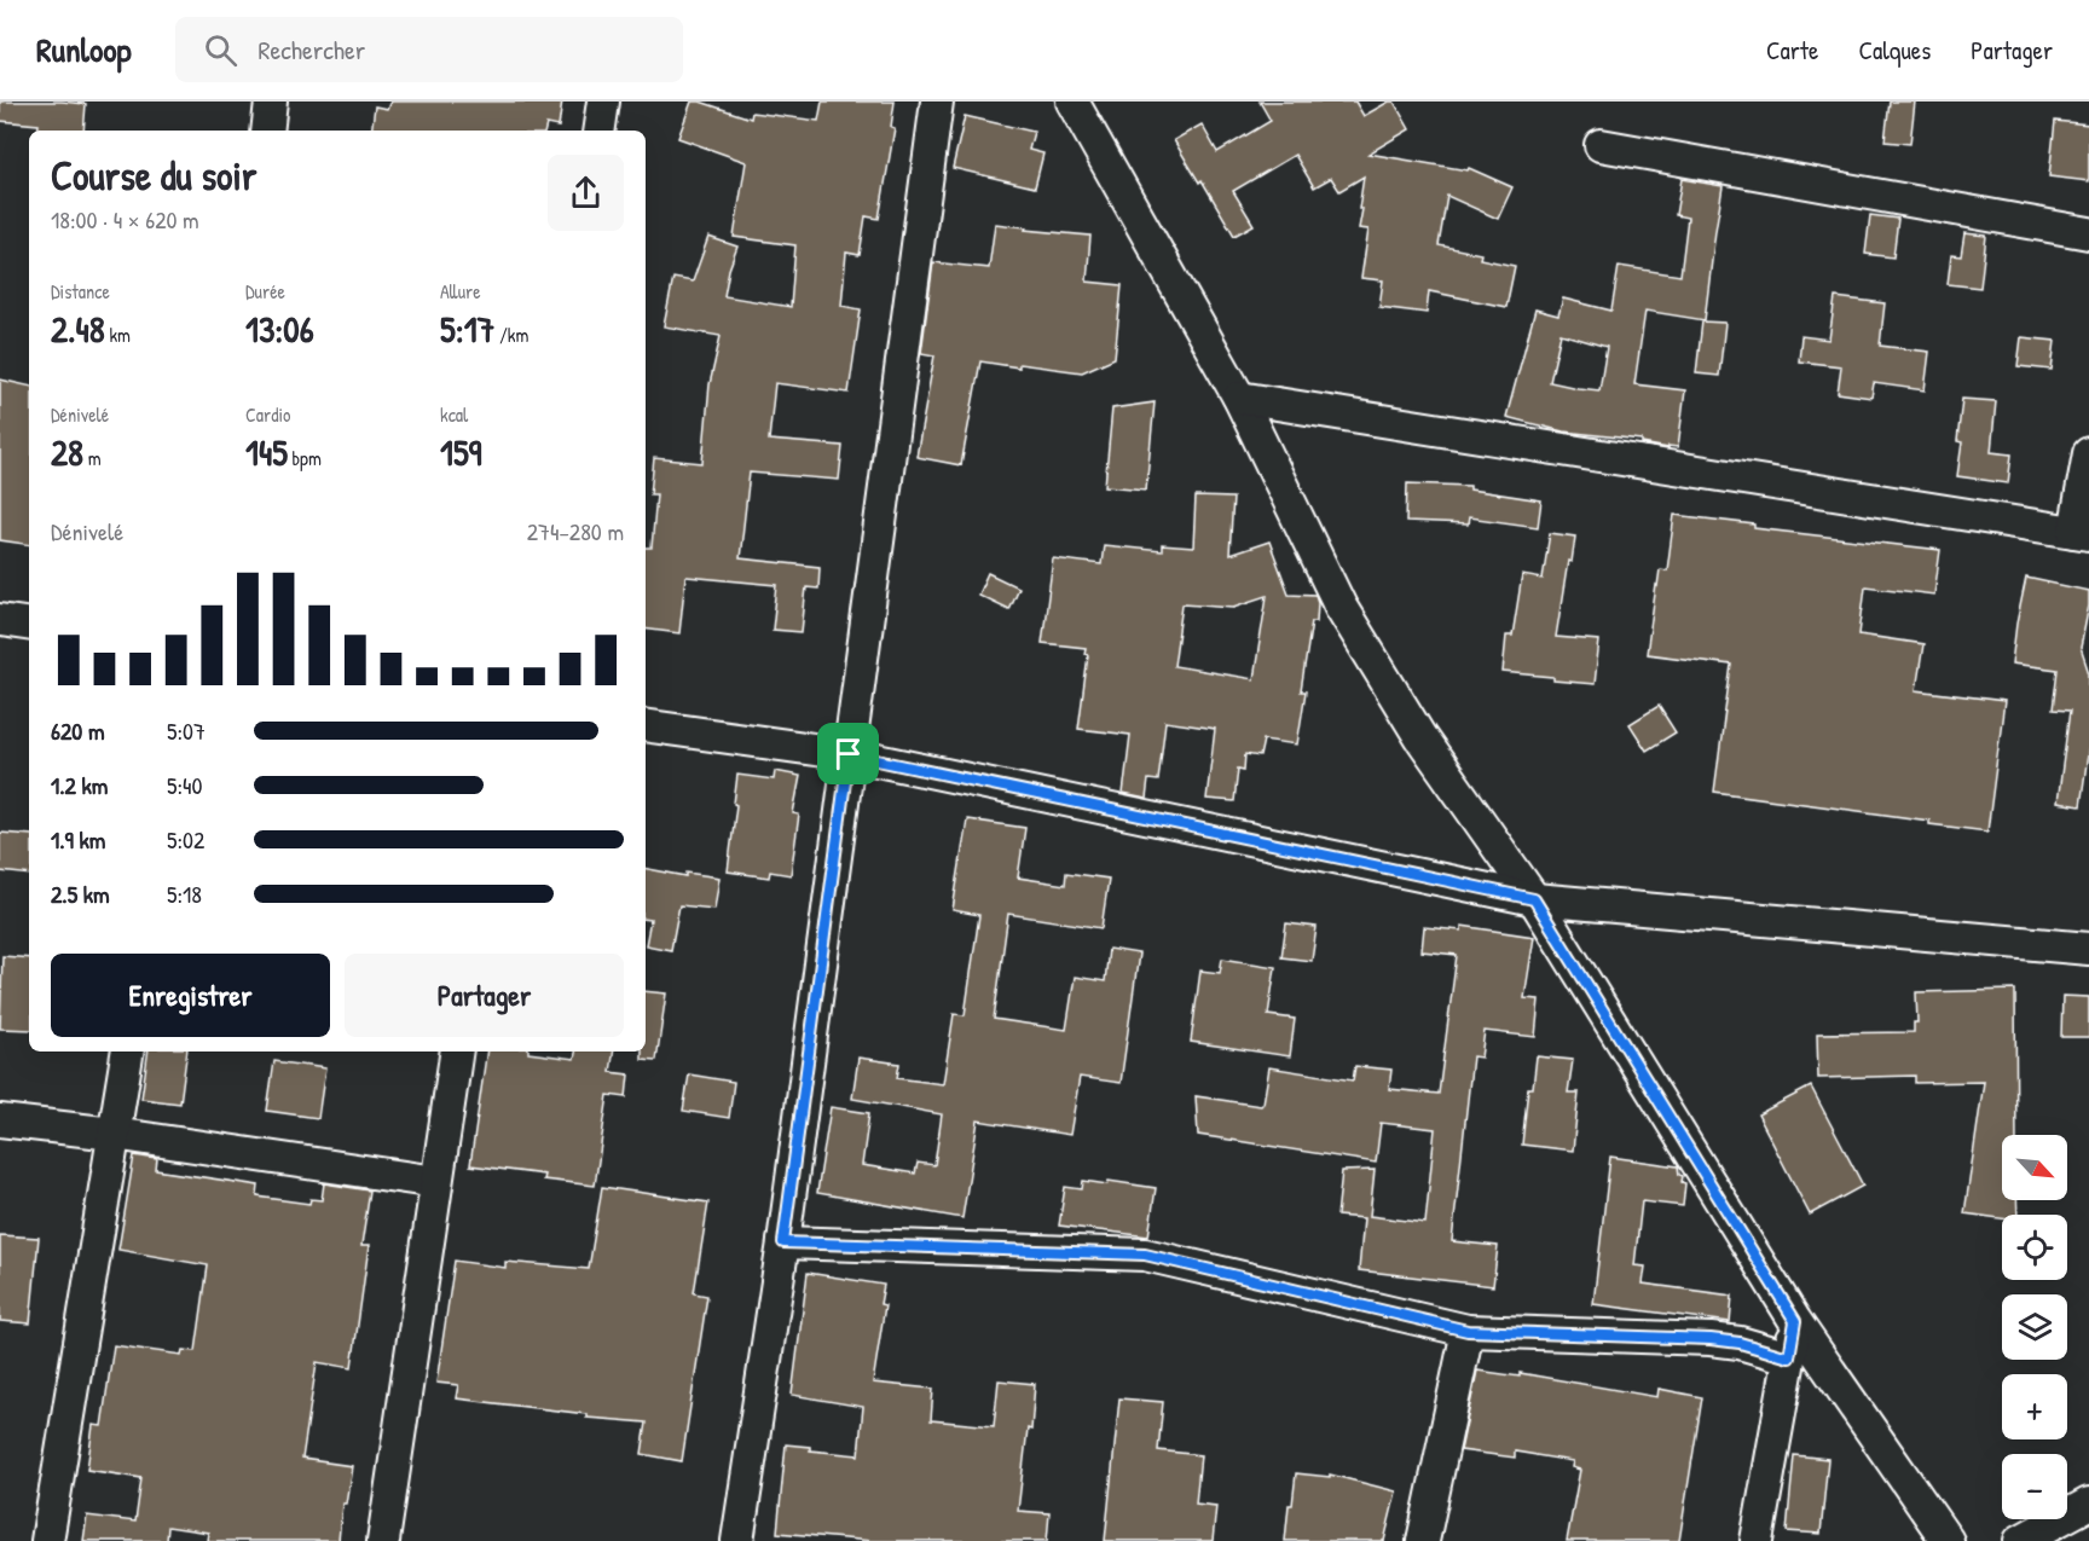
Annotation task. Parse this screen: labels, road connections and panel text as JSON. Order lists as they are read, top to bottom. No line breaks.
{"north":"bottom right","page":{"header":"Runloop","search":"Rechercher","nav":["Carte","Calques","Partager"],"heading":["Course du soir","18:00 · 4 × 620 m"],"stats":[["Distance","2.48 km"],["Durée","13:06"],["Allure","5:17 /km"],["Dénivelé","28 m"],["Cardio","145 bpm"],["kcal","159"]],"chart":["Dénivelé","274–280 m"],"list":[{"name":"620 m","note":"5:07"},{"name":"1.2 km","note":"5:40"},{"name":"1.9 km","note":"5:02"},{"name":"2.5 km","note":"5:18"}],"buttons":["Enregistrer","Partager"],"map_buttons":["+","−"]}}
